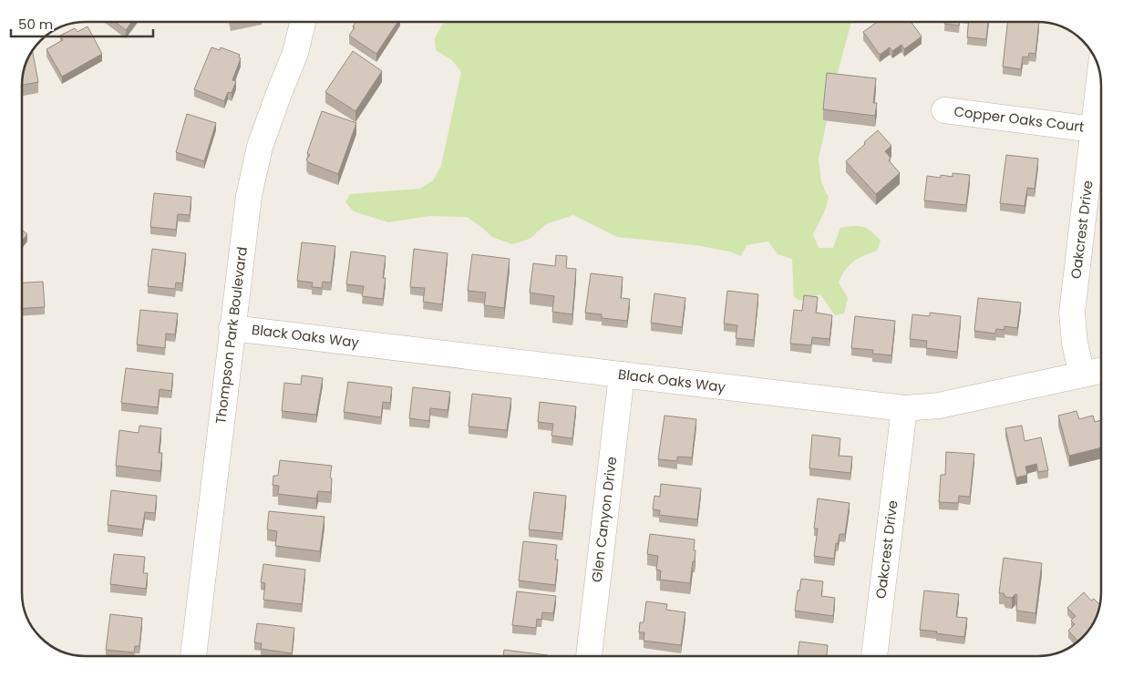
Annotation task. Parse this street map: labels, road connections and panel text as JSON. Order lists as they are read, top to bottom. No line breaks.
{"streets":{"street":["Copper Oaks Court","Oakcrest Drive","Thompson Park Boulevard","Black Oaks Way","Glen Canyon Drive"]},"crossings":[["Copper Oaks Court","Oakcrest Drive"],["Oakcrest Drive","Black Oaks Way"],["Thompson Park Boulevard","Black Oaks Way"],["Black Oaks Way","Glen Canyon Drive"]],"scale_bar":"50 m"}
